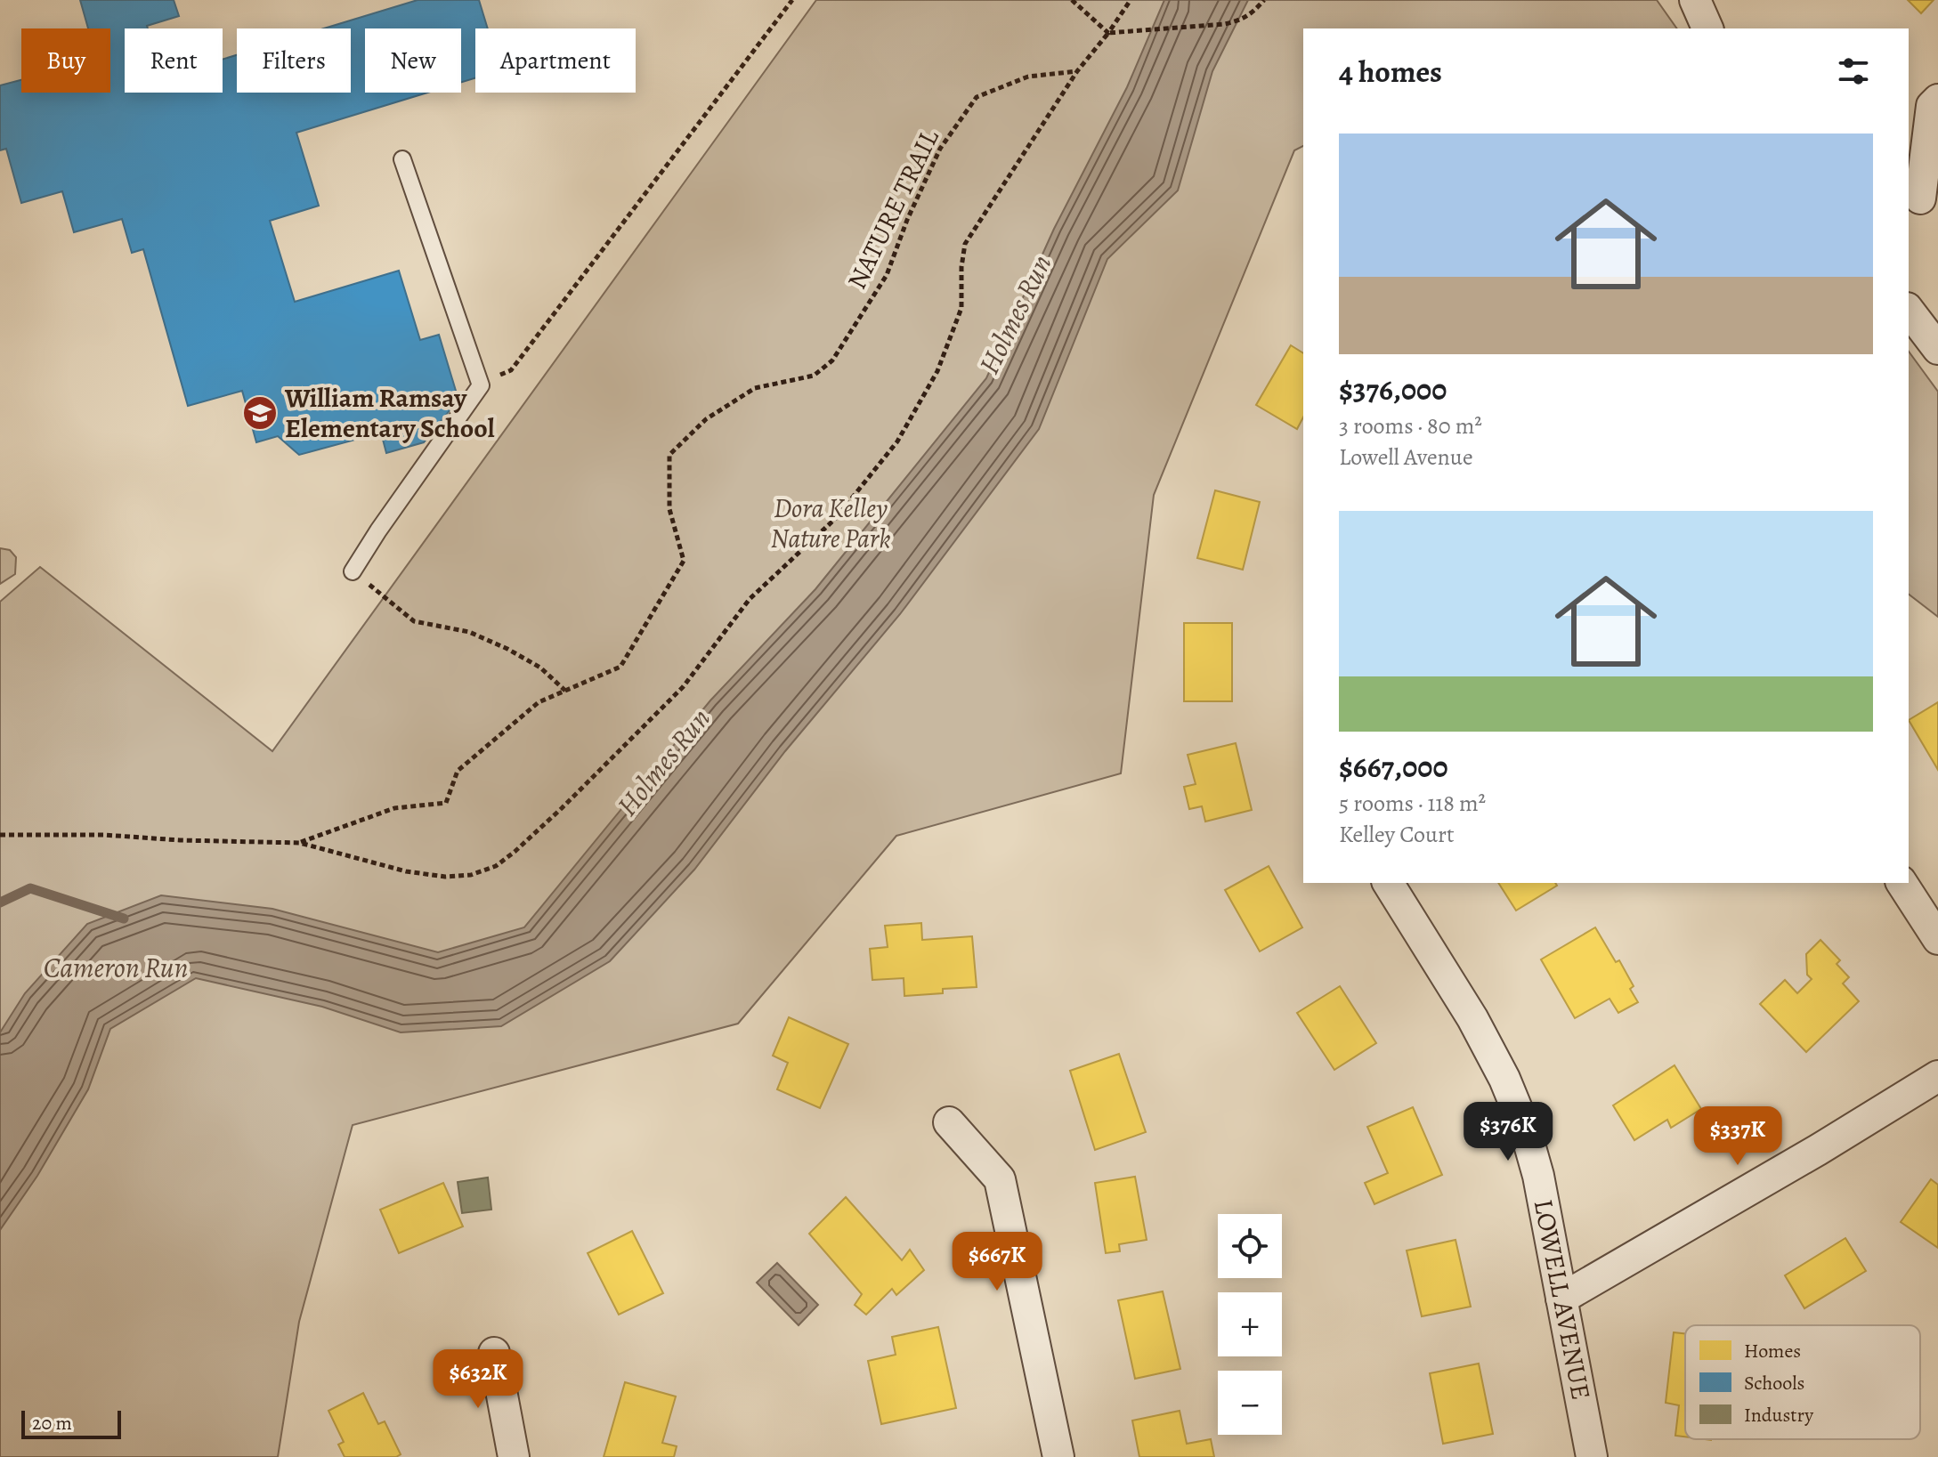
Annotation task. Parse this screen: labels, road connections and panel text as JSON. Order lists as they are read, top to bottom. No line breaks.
{"streets":{"street":["LOWELL AVENUE"],"path":["NATURE TRAIL"]},"water":["Holmes Run","Cameron Run"],"parks":["Dora Kelley Nature Park"],"places":{"school or university":["William Ramsay Elementary School"]},"legend":["Homes","Schools","Industry"],"scale_bar":"20 m","page":{"chip":["Buy","Rent","Filters","New","Apartment"],"heading":"4 homes","list":[{"name":"$376,000","note":"3 rooms · 80 m² · Lowell Avenue"},{"name":"$667,000","note":"5 rooms · 118 m² · Kelley Court"}],"price":["$376K","$337K","$667K","$632K"],"map_buttons":["+","−"],"scale":"20 m"}}
